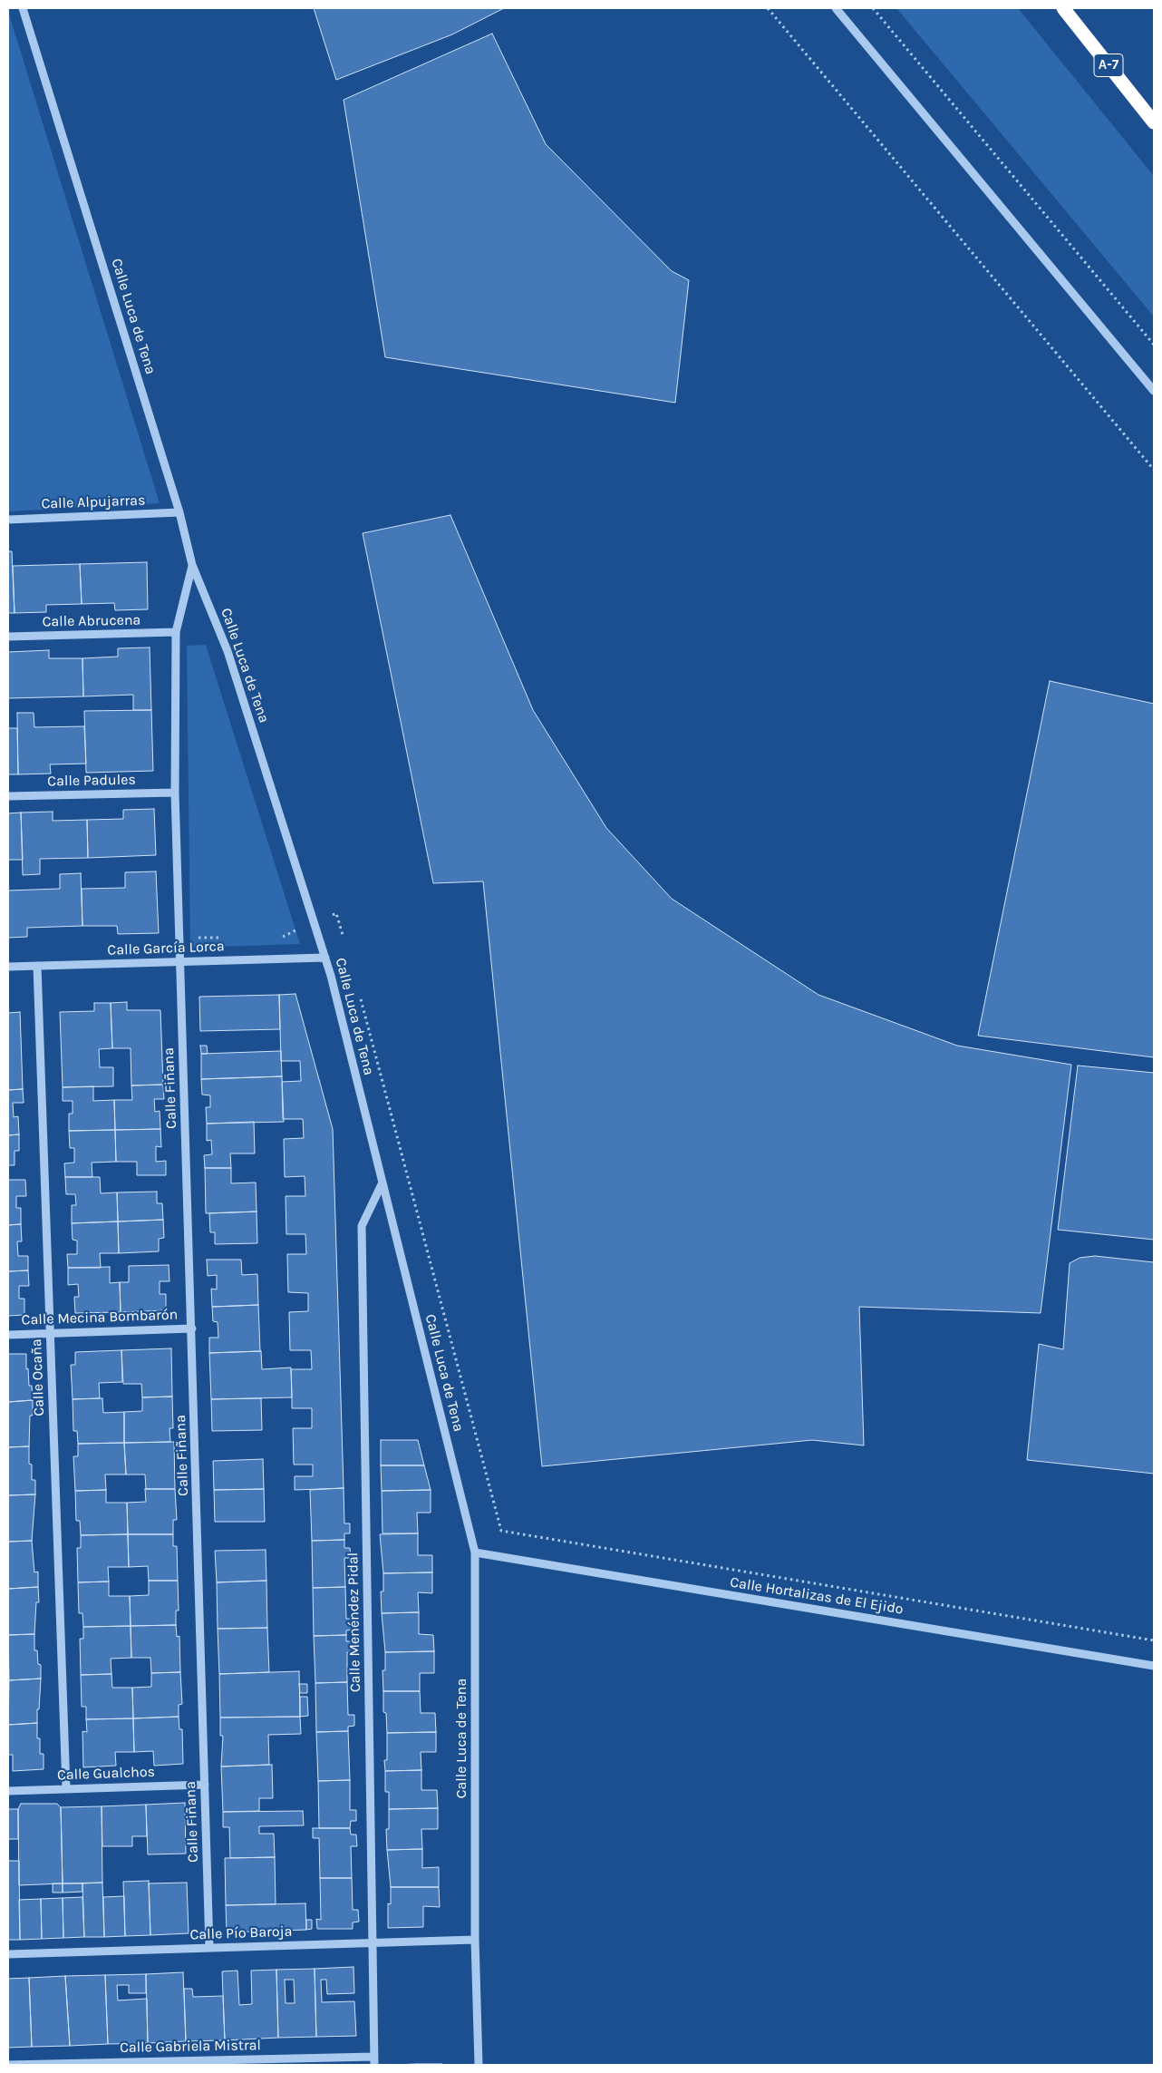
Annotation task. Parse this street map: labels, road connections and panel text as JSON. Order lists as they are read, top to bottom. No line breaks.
{"streets":{"highway":["A-7"],"street":["Calle Luca de Tena","Calle Alpujarras","Calle Abrucena","Calle Padules","Calle García Lorca","Calle Fiñana","Calle Mecina Bombarón","Calle Ocaña","Calle Hortalizas de El Ejido","Calle Menéndez Pidal","Calle Gualchos","Calle Pío Baroja","Calle Gabriela Mistral"]},"crossings":[["Calle Luca de Tena","Calle Alpujarras"],["Calle Luca de Tena","Calle García Lorca"],["Calle Luca de Tena","Calle Fiñana"],["Calle Luca de Tena","Calle Hortalizas de El Ejido"],["Calle Luca de Tena","Calle Menéndez Pidal"],["Calle Luca de Tena","Calle Pío Baroja"],["Calle Abrucena","Calle Fiñana"],["Calle Padules","Calle Fiñana"],["Calle García Lorca","Calle Fiñana"],["Calle García Lorca","Calle Ocaña"],["Calle Fiñana","Calle Mecina Bombarón"],["Calle Fiñana","Calle Gualchos"],["Calle Fiñana","Calle Pío Baroja"],["Calle Mecina Bombarón","Calle Ocaña"],["Calle Ocaña","Calle Gualchos"],["Calle Menéndez Pidal","Calle Pío Baroja"],["Calle Menéndez Pidal","Calle Gabriela Mistral"]]}
